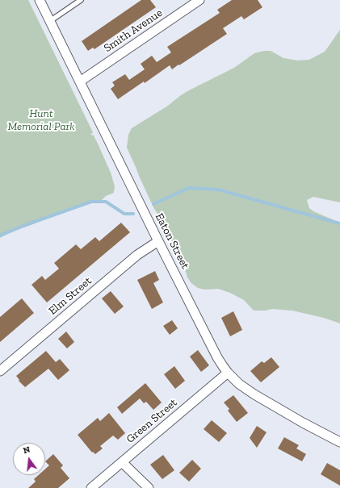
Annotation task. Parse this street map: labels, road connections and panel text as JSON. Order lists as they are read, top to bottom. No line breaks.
{"streets":{"street":["Smith Avenue","Eaton Street","Elm Street","Green Street"]},"crossings":[["Smith Avenue","Eaton Street"],["Eaton Street","Elm Street"],["Eaton Street","Green Street"]],"parks":["Hunt Memorial Park"],"north":"top"}
